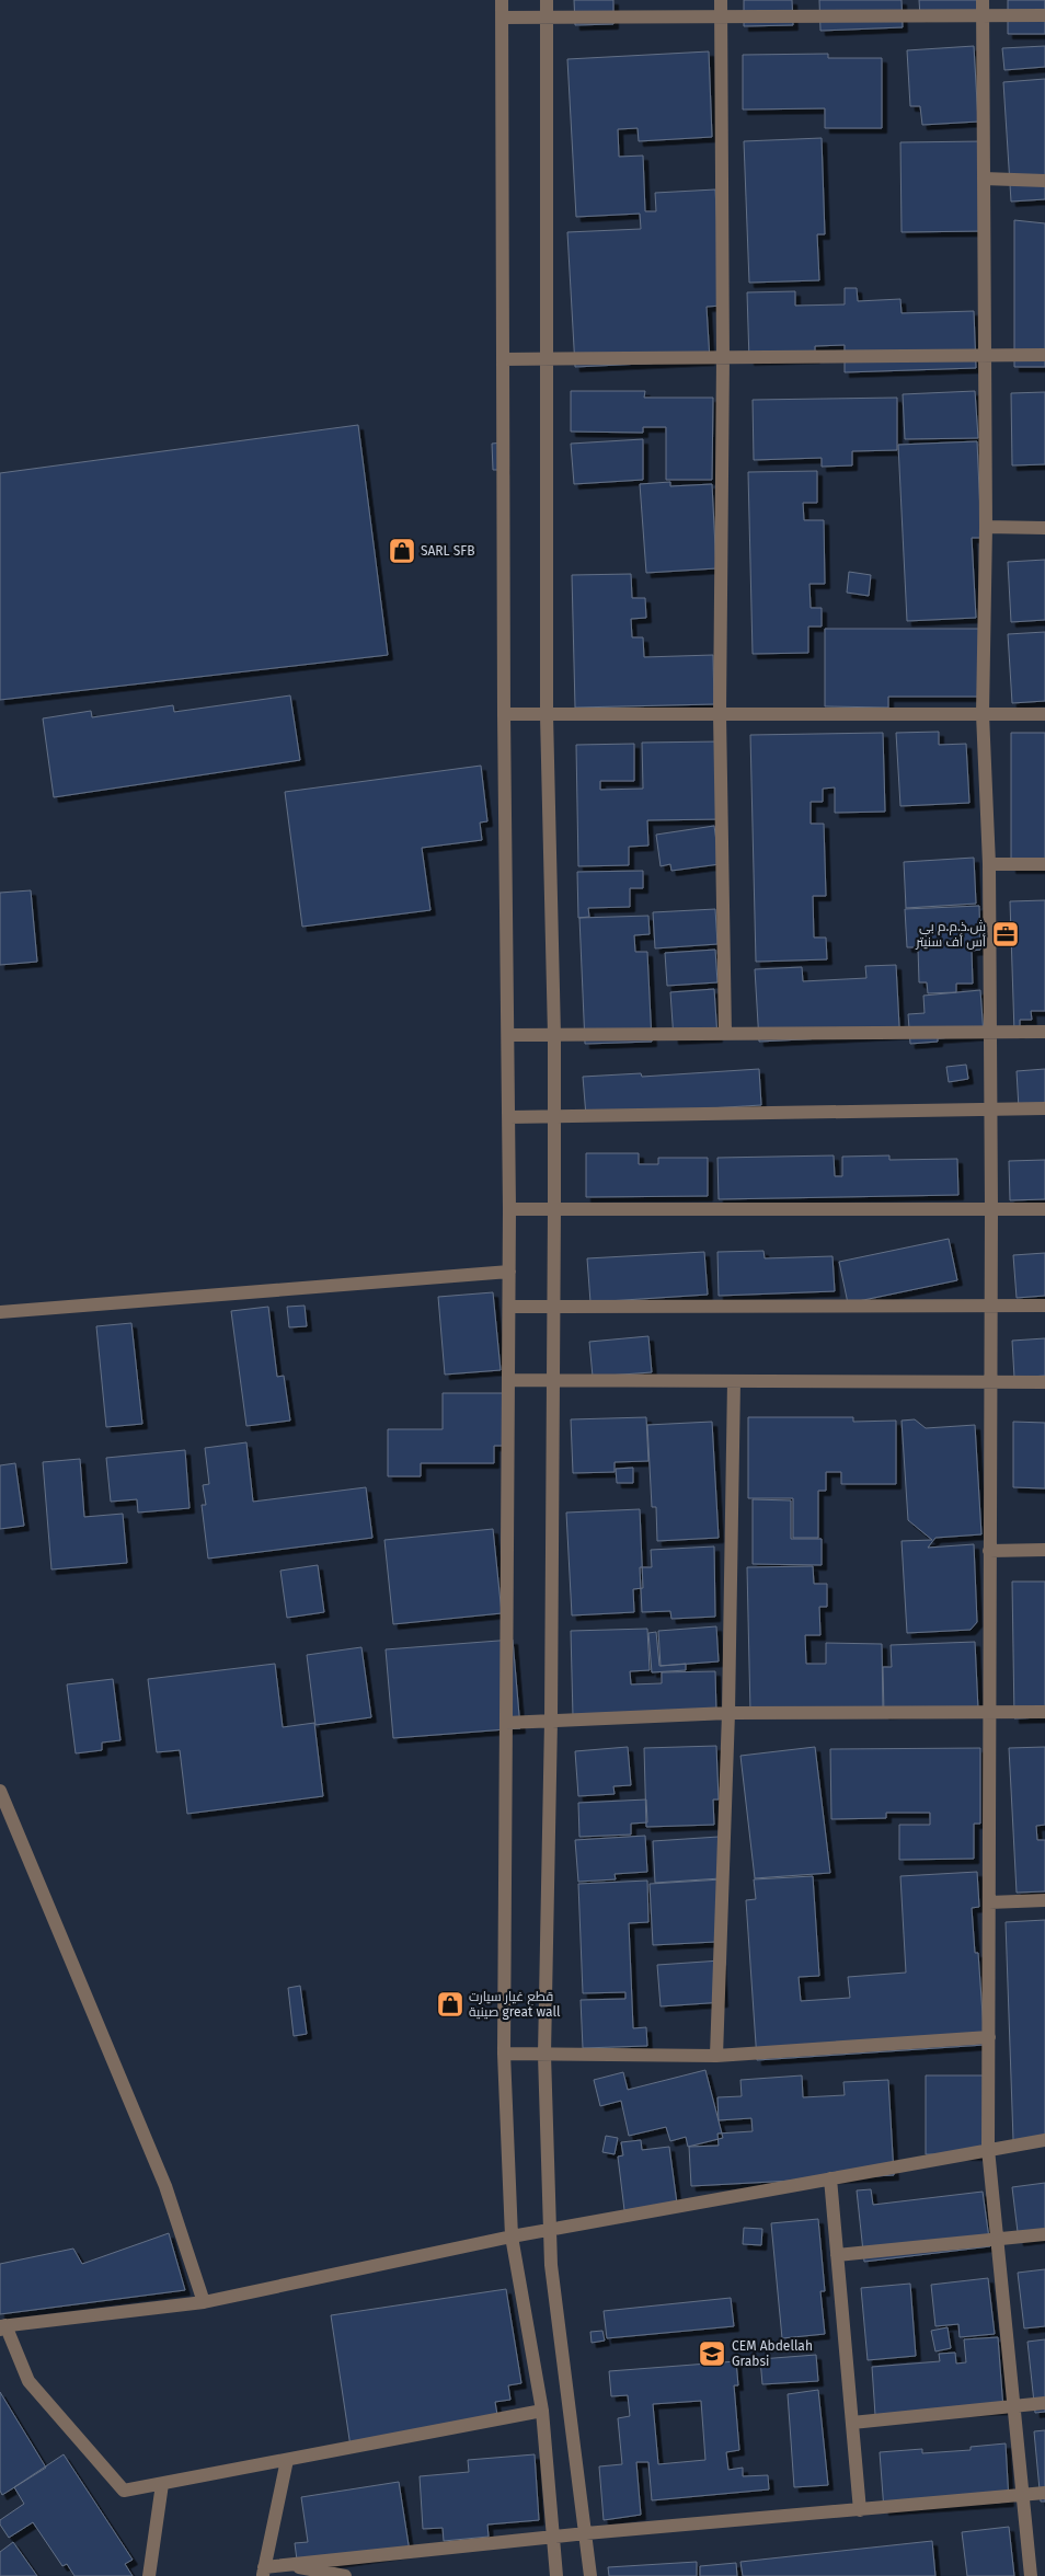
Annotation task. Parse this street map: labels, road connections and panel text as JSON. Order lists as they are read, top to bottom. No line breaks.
{"places":{"shop":["SARL SFB","قطع غيار سيارت صينية great wall"],"office":["ش.ذ.م.م بي أس أف سنيتر"],"school or university":["CEM Abdellah Grabsi"]}}
